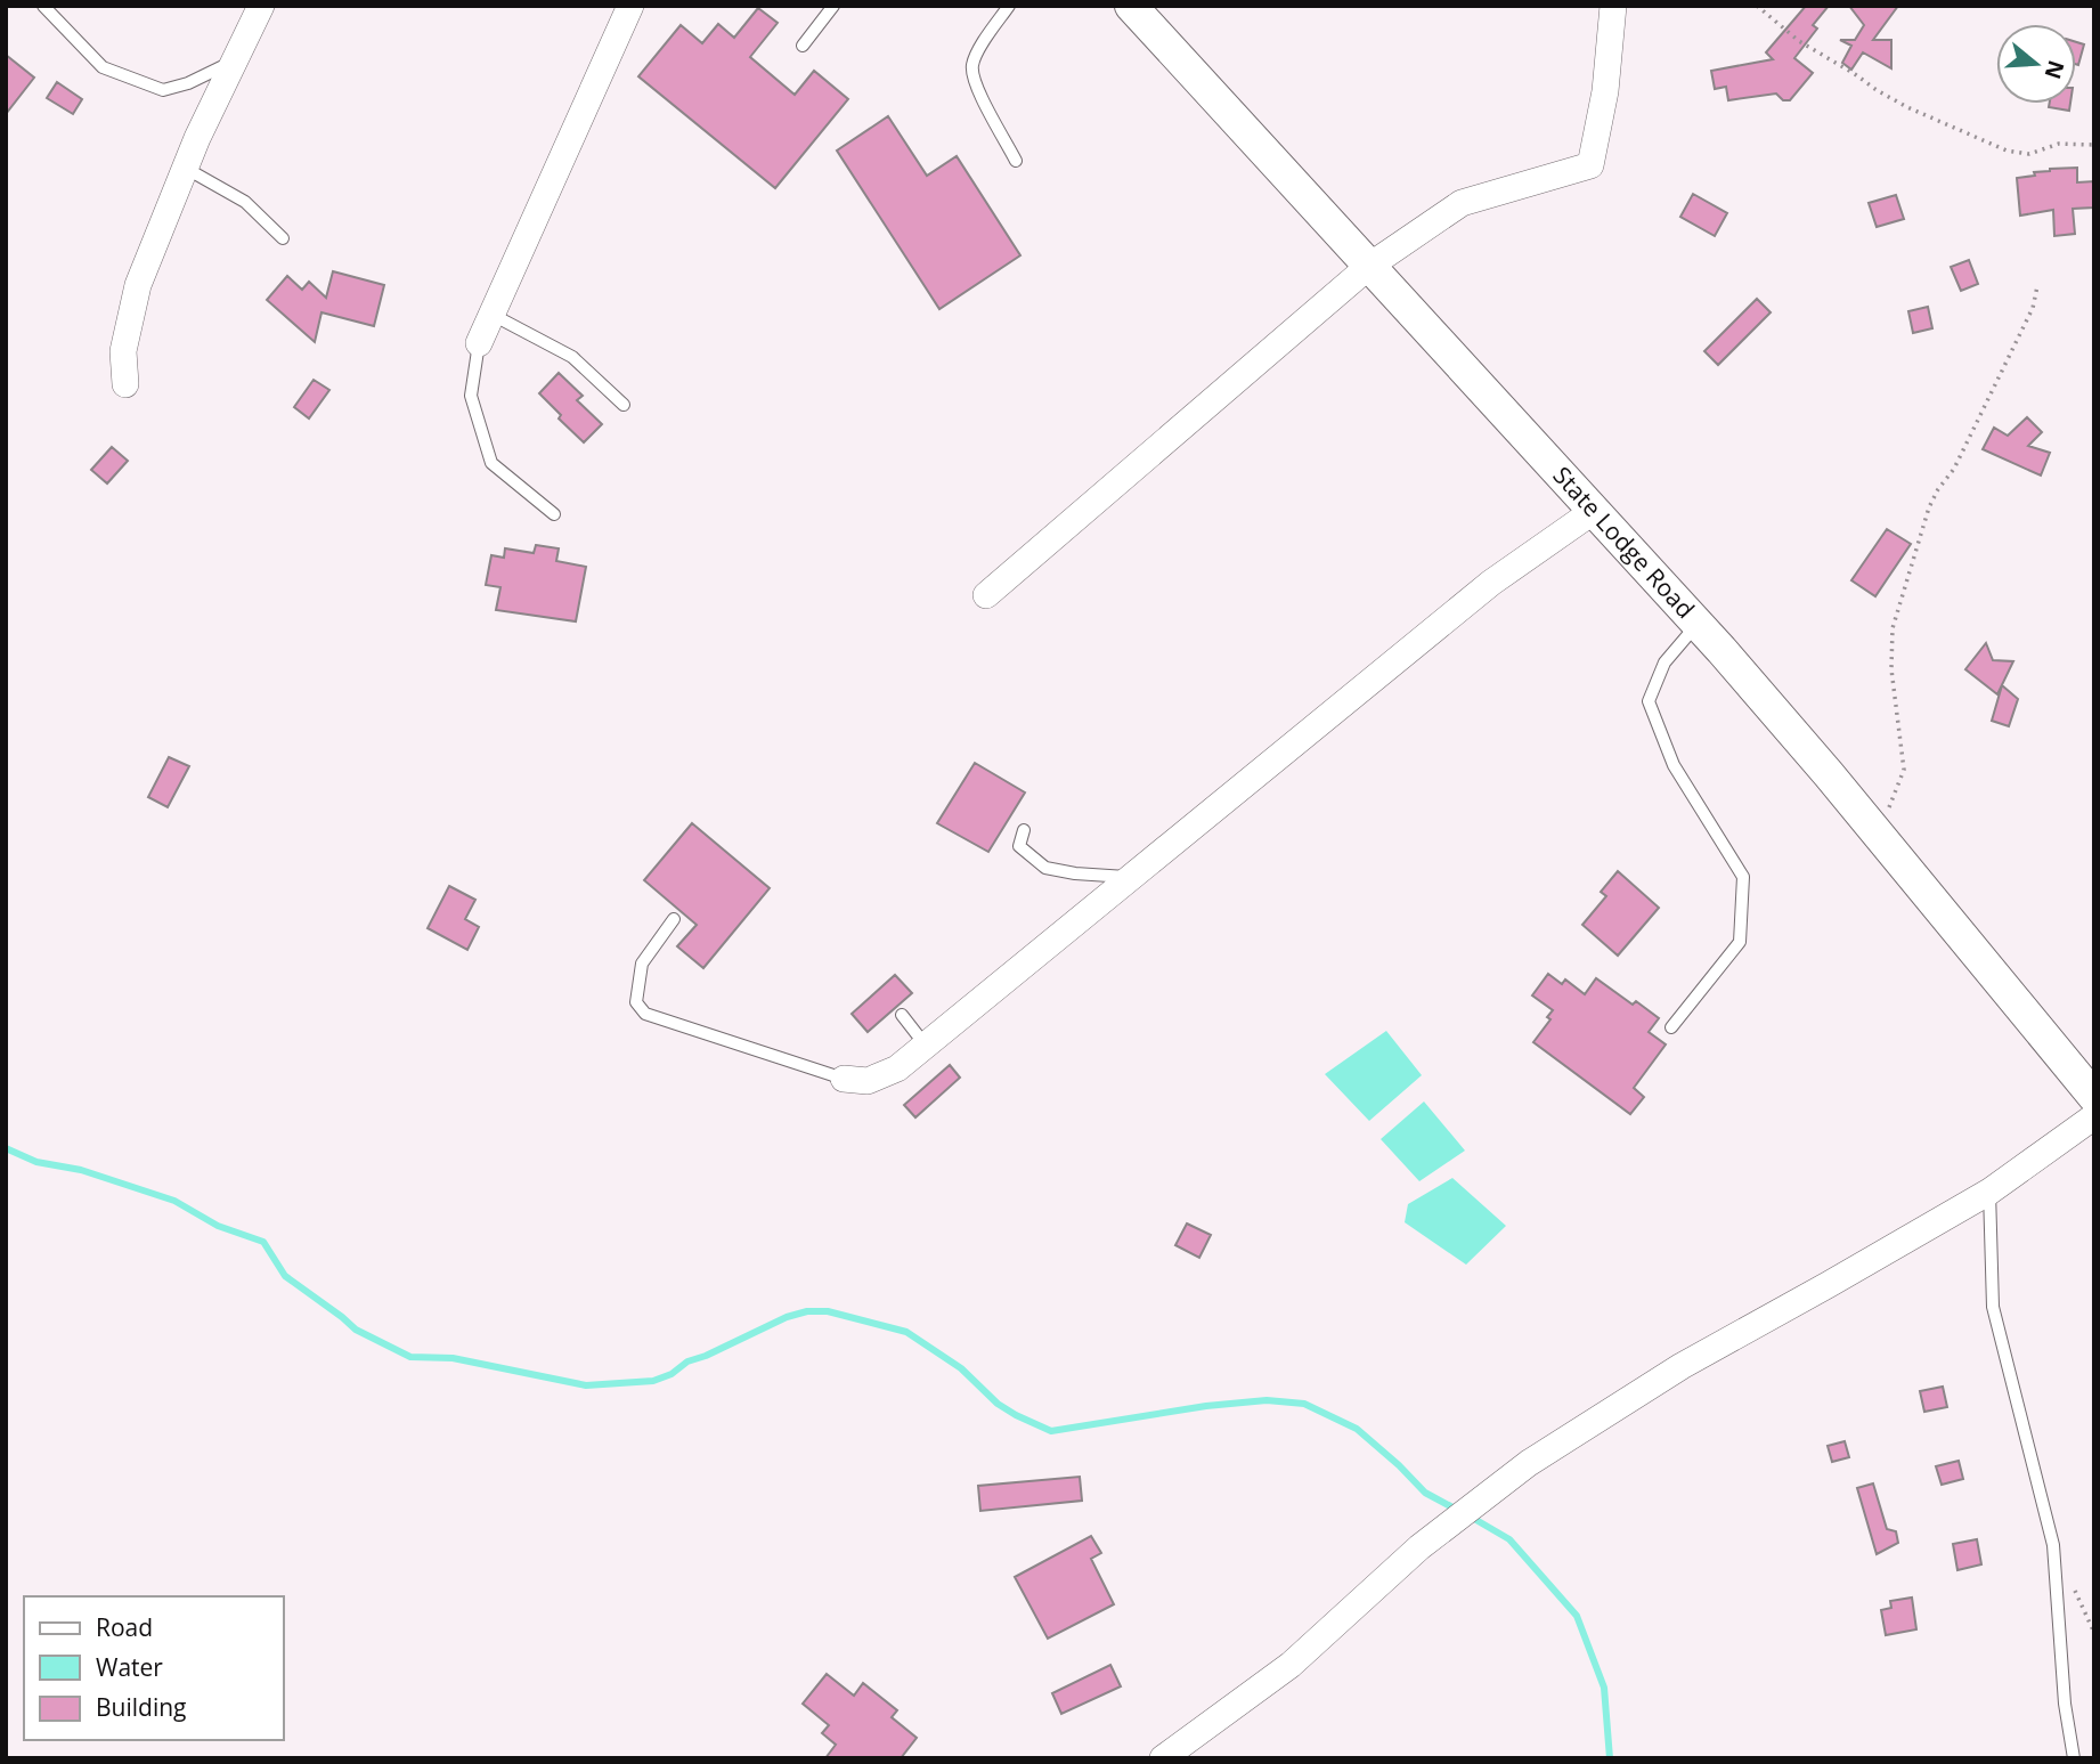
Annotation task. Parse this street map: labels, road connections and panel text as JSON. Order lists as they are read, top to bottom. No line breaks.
{"streets":{"street":["State Lodge Road"]},"legend":["Road","Water","Building"],"north":"right"}
